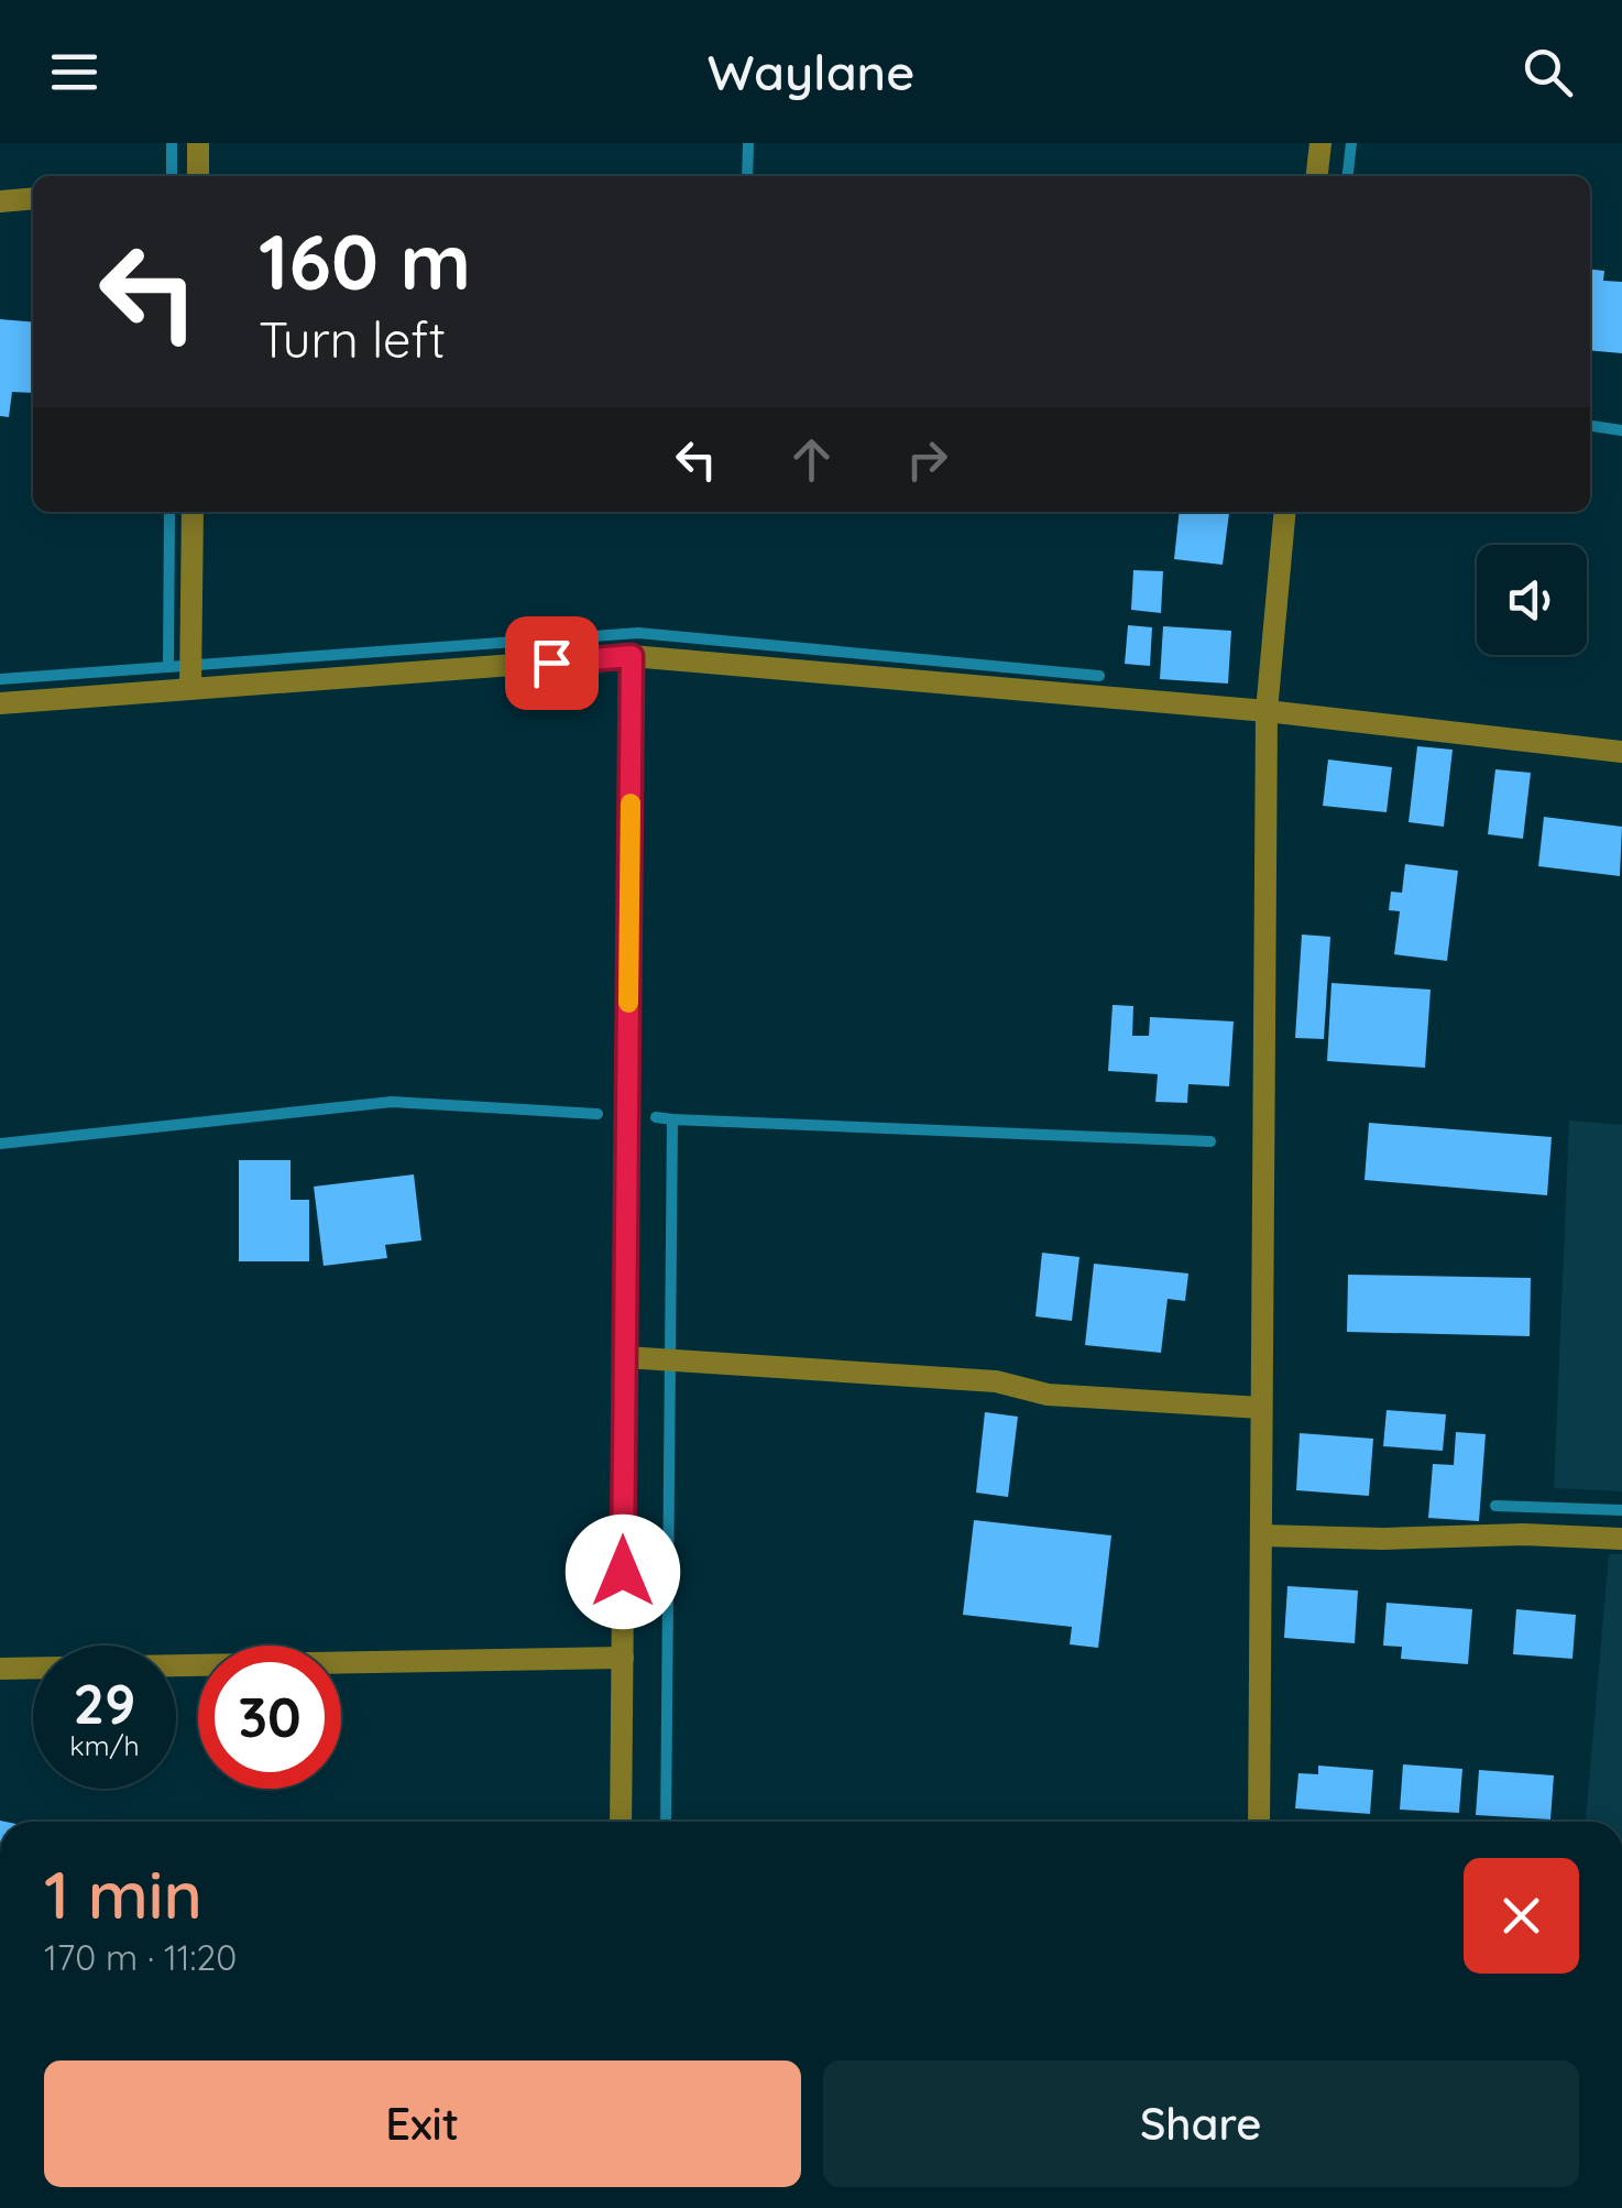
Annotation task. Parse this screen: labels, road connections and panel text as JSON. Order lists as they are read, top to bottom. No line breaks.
{"page":{"header":"Waylane","turn":["160 m","Turn left"],"speed":"29 km/h","limit":"30","heading":["1 min","170 m · 11:20"],"buttons":["Exit","Share"]}}
